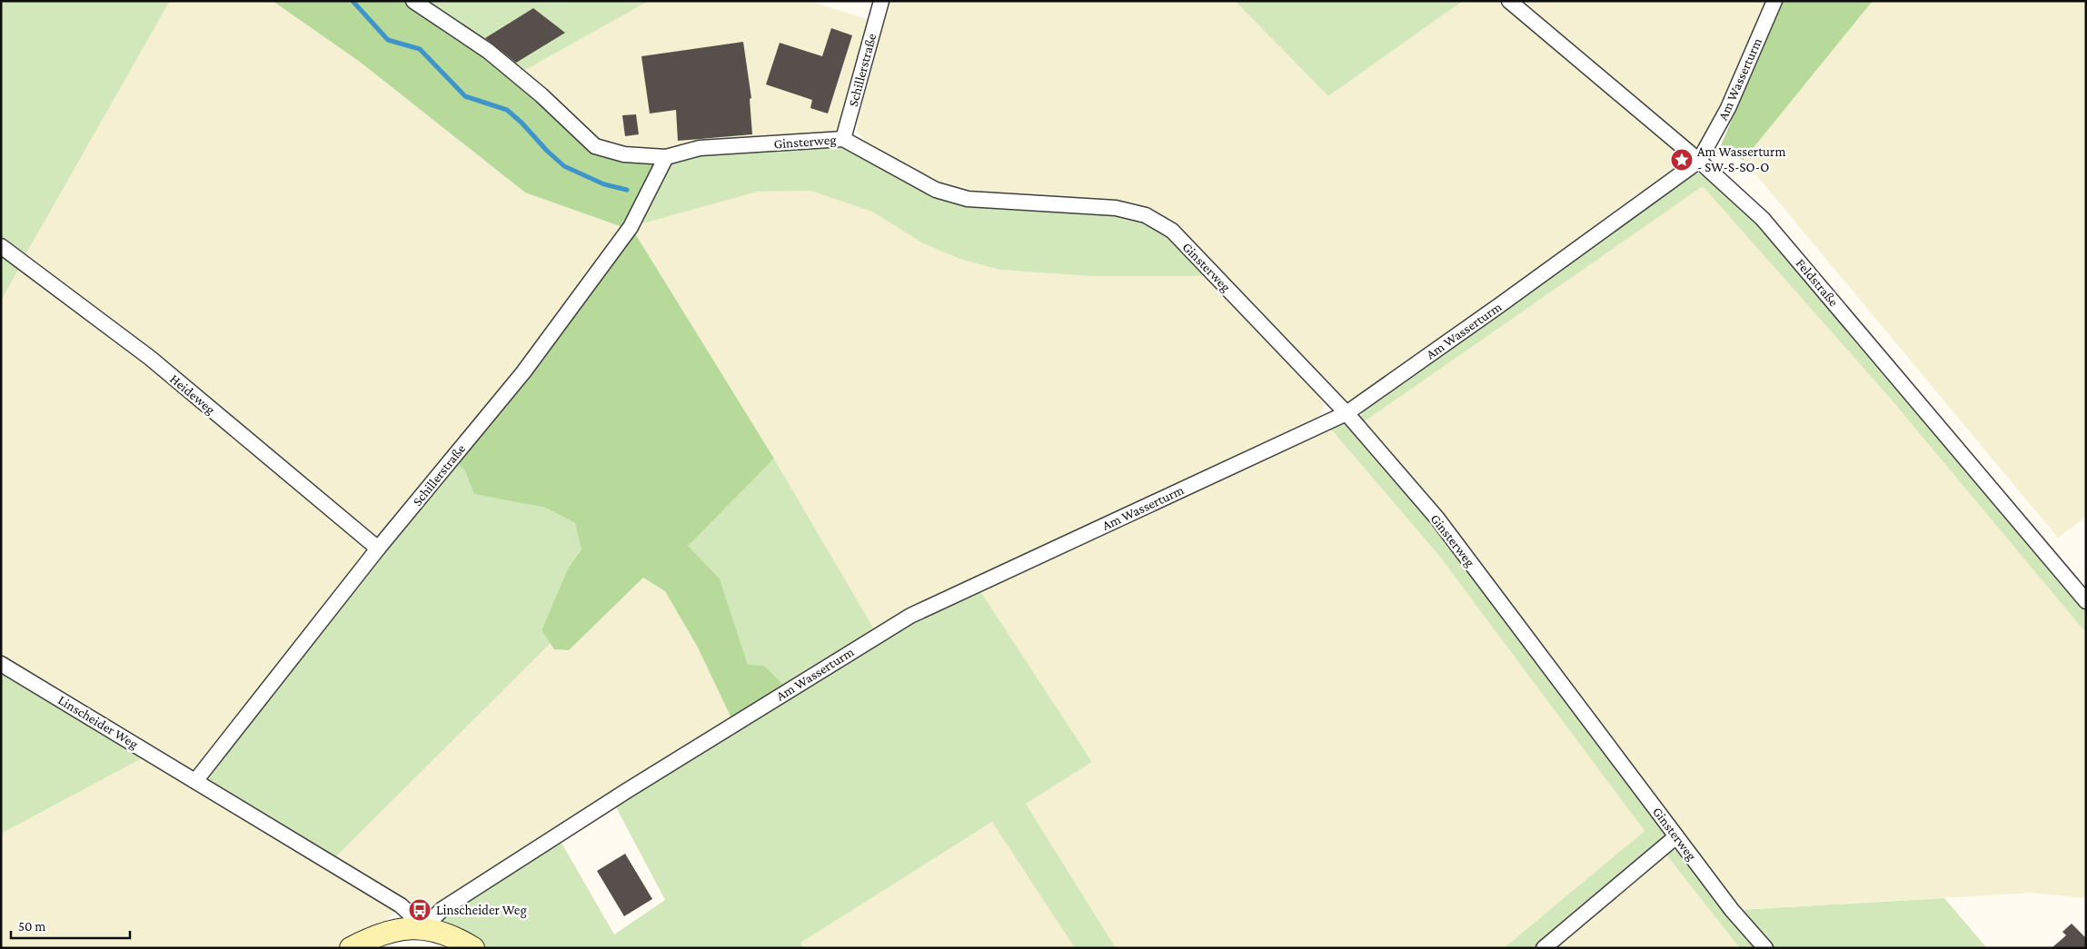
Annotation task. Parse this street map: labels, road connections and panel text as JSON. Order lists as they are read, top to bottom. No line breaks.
{"streets":{"street":["Schillerstraße","Am Wasserturm","Ginsterweg","Feldstraße","Heideweg","Linscheider Weg"]},"crossings":[["Schillerstraße","Ginsterweg"],["Schillerstraße","Heideweg"],["Schillerstraße","Linscheider Weg"],["Am Wasserturm","Ginsterweg"],["Am Wasserturm","Feldstraße"],["Am Wasserturm","Linscheider Weg"]],"places":{"place":["Am Wasserturm - SW-S-SO-O"],"bus stop":["Linscheider Weg"]},"scale_bar":"50 m"}
